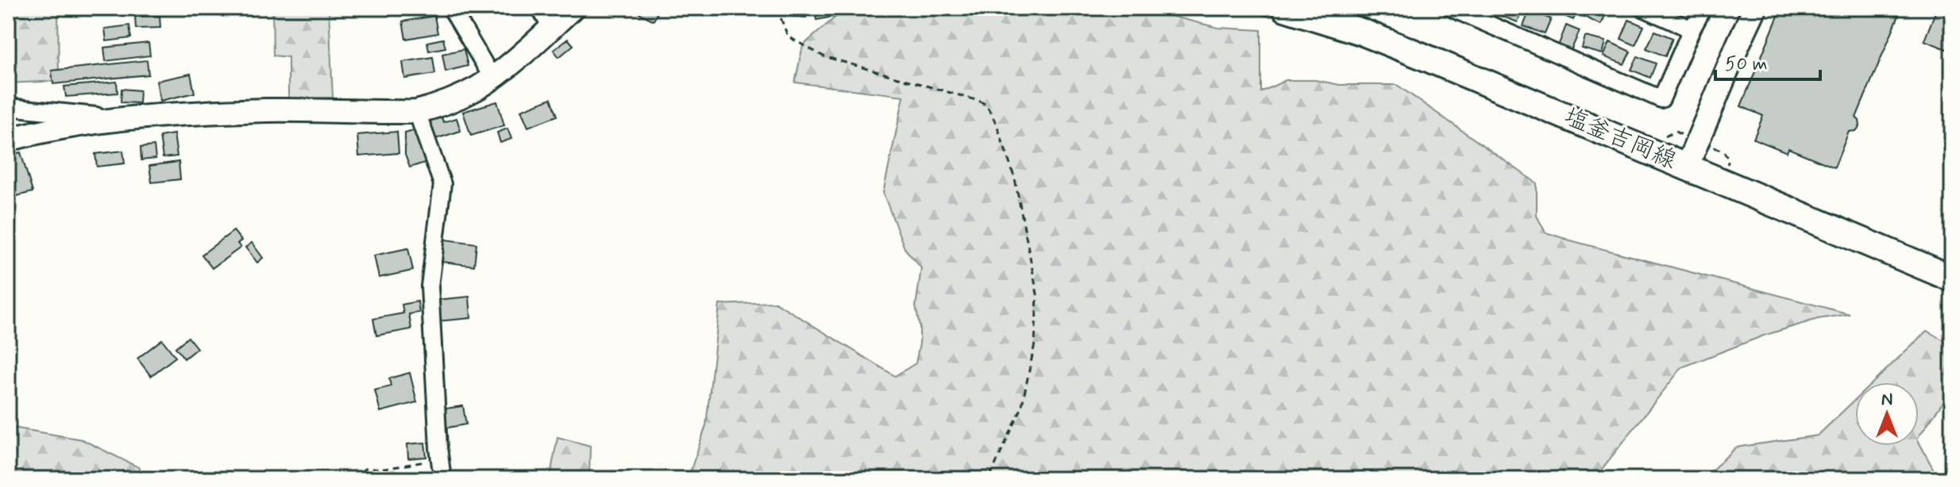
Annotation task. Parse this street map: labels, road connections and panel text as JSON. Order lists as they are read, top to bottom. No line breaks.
{"streets":{"main road":["塩釜吉岡線"]},"scale_bar":"50 m","north":"top"}
